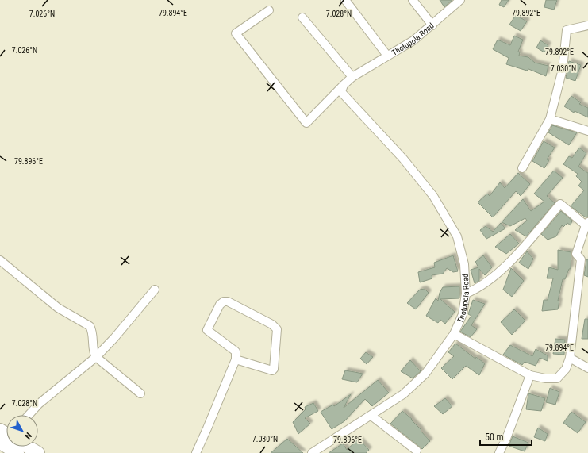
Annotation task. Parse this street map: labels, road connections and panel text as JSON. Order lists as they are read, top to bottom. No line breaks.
{"streets":{"street":["Thotupola Road"]},"scale_bar":"50 m","north":"bottom right","coordinates":["79.894°E","79.892°E","7.026°N","7.028°N","7.030°N","79.896°E"]}
